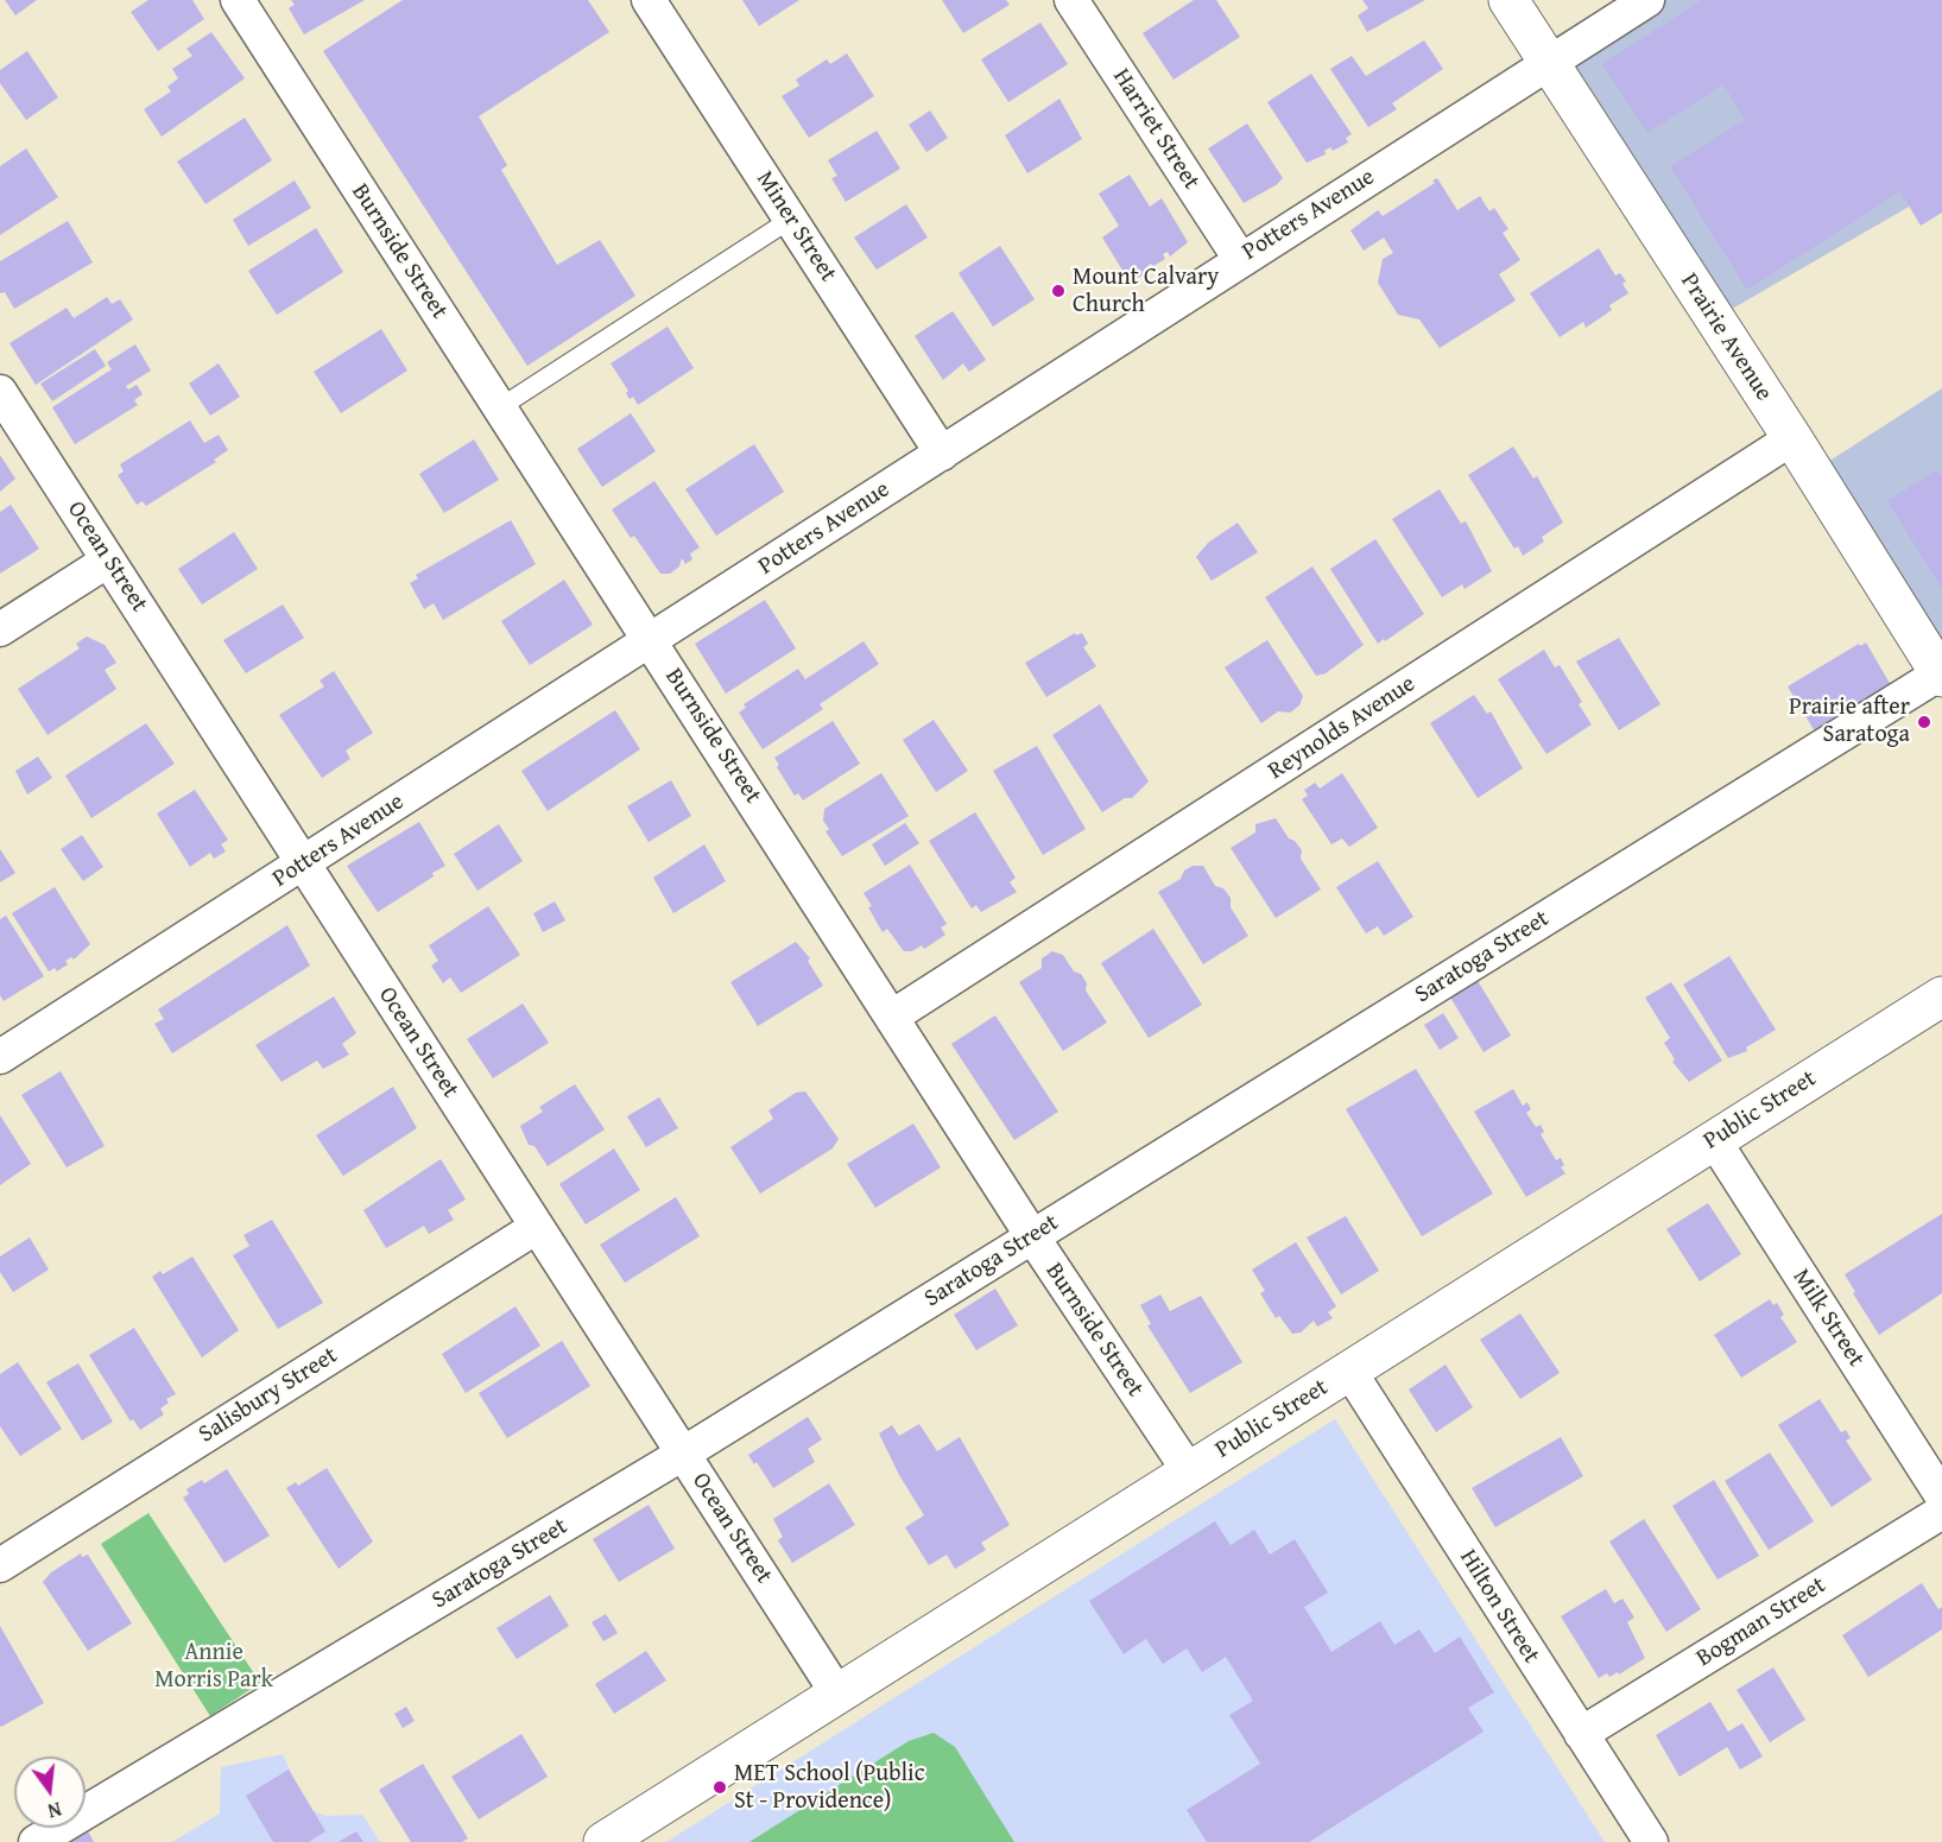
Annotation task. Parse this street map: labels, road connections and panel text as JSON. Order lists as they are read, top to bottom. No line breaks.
{"streets":{"main road":["Prairie Avenue","Public Street"],"street":["Harriet Street","Potters Avenue","Miner Street","Burnside Street","Ocean Street","Reynolds Avenue","Saratoga Street","Milk Street","Salisbury Street","Hilton Street","Bogman Street"]},"crossings":[["Harriet Street","Potters Avenue"],["Potters Avenue","Miner Street"],["Potters Avenue","Burnside Street"],["Potters Avenue","Prairie Avenue"],["Potters Avenue","Ocean Street"],["Burnside Street","Reynolds Avenue"],["Burnside Street","Saratoga Street"],["Burnside Street","Public Street"],["Prairie Avenue","Reynolds Avenue"],["Prairie Avenue","Saratoga Street"],["Ocean Street","Saratoga Street"],["Ocean Street","Public Street"],["Ocean Street","Salisbury Street"],["Public Street","Milk Street"],["Public Street","Hilton Street"],["Hilton Street","Bogman Street"]],"parks":["Annie Morris Park"],"places":["Mount Calvary Church","Prairie after Saratoga","MET School (Public St - Providence)"],"north":"bottom"}
